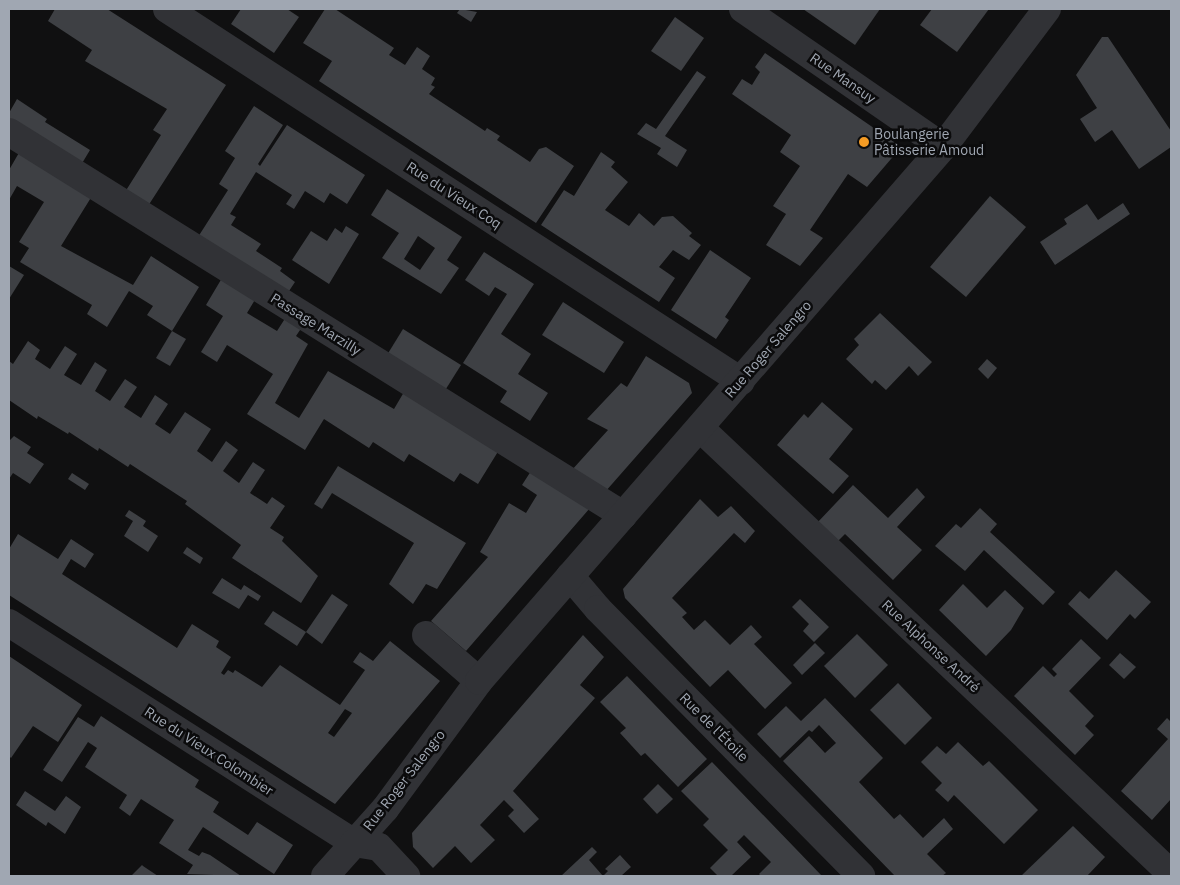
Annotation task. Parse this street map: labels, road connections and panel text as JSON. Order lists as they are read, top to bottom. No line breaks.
{"streets":{"street":["Rue Mansuy","Rue du Vieux Coq","Passage Marzilly","Rue Roger Salengro","Rue Alphonse André","Rue de l'Étoile","Rue du Vieux Colombier"]},"crossings":[["Rue Mansuy","Rue Roger Salengro"],["Rue du Vieux Coq","Rue Roger Salengro"],["Passage Marzilly","Rue Roger Salengro"],["Rue Roger Salengro","Rue Alphonse André"],["Rue Roger Salengro","Rue de l'Étoile"],["Rue Roger Salengro","Rue du Vieux Colombier"]],"places":["Boulangerie Pâtisserie Amoud"]}
